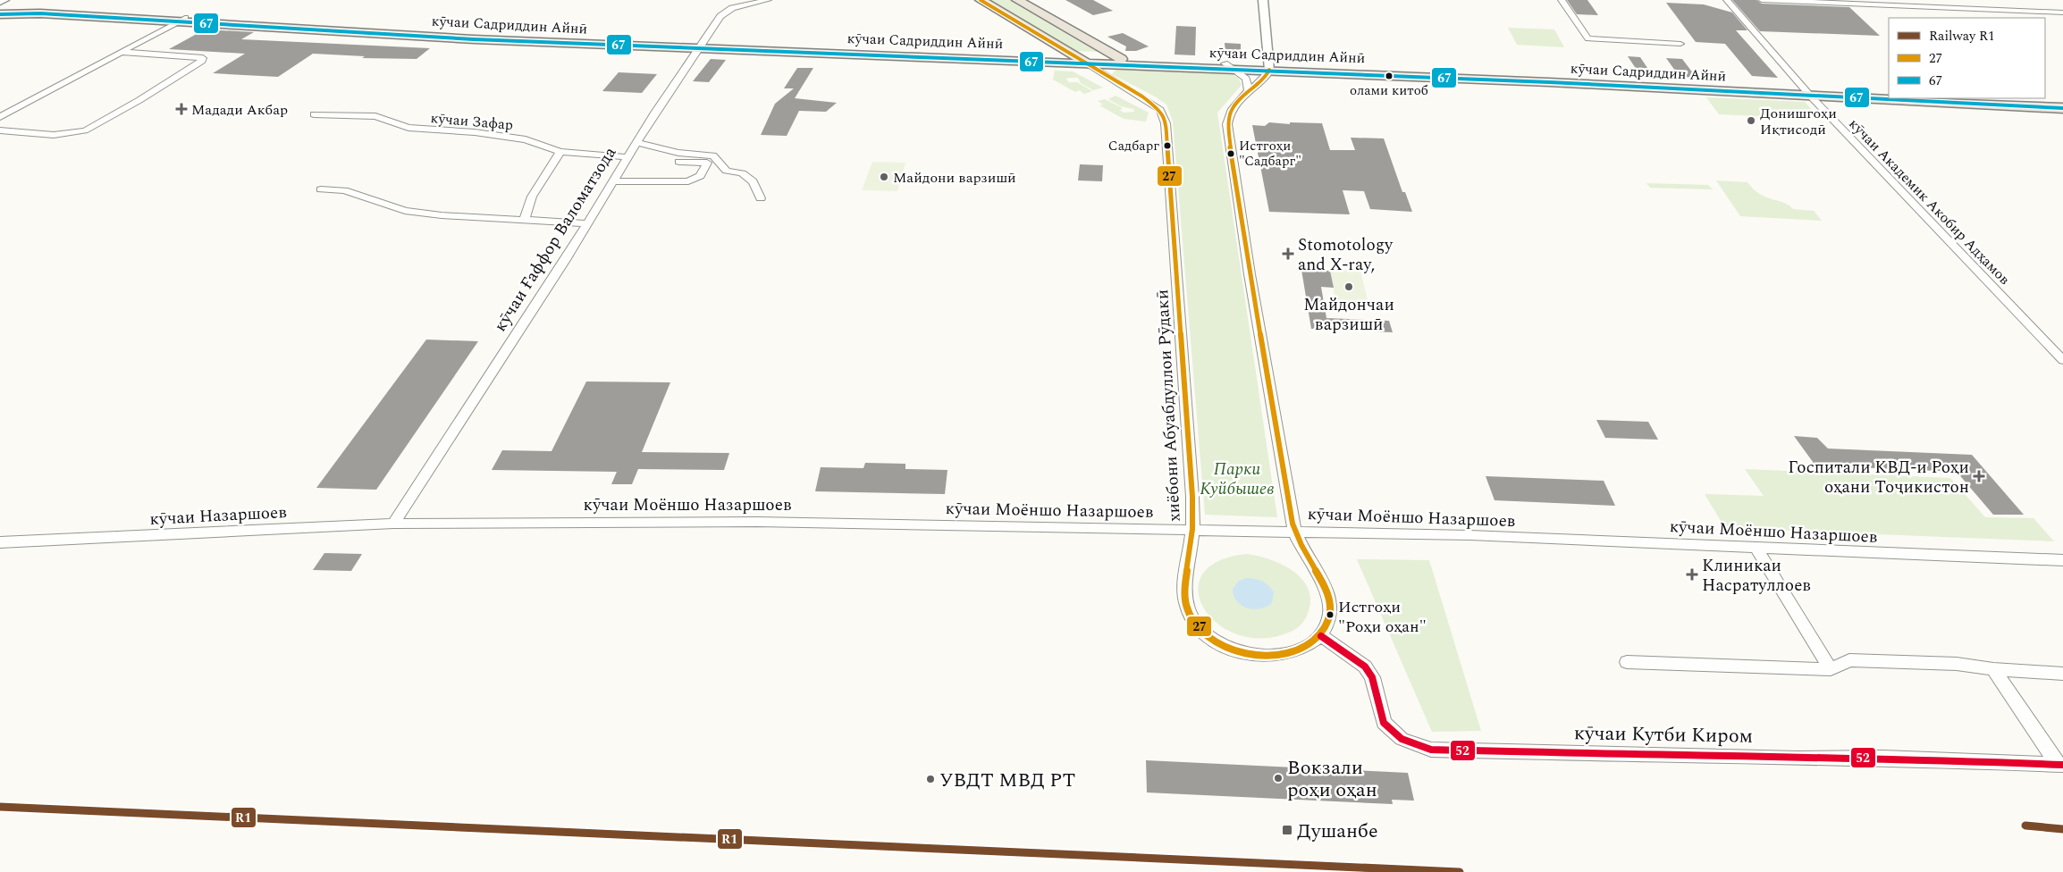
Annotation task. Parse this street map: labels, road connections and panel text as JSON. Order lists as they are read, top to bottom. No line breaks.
{"streets":{"highway":["кӯчаи Садриддин Айнӣ","хиёбони Абуабдуллои Рӯдакӣ"],"street":["кӯчаи Зафар","кӯчаи Академик Акобир Адҳамов","кӯчаи Ғаффор Валоматзода","кӯчаи Моёншо Назаршоев","кӯчаи Назаршоев","кӯчаи Кутби Киром"]},"crossings":[["кӯчаи Садриддин Айнӣ","кӯчаи Академик Акобир Адҳамов"],["кӯчаи Садриддин Айнӣ","кӯчаи Ғаффор Валоматзода"],["кӯчаи Садриддин Айнӣ","хиёбони Абуабдуллои Рӯдакӣ"],["кӯчаи Зафар","кӯчаи Ғаффор Валоматзода"],["кӯчаи Ғаффор Валоматзода","кӯчаи Назаршоев"],["хиёбони Абуабдуллои Рӯдакӣ","кӯчаи Моёншо Назаршоев"],["хиёбони Абуабдуллои Рӯдакӣ","кӯчаи Кутби Киром"],["кӯчаи Моёншо Назаршоев","кӯчаи Назаршоев"],["кӯчаи Моёншо Назаршоев","кӯчаи Кутби Киром"]],"parks":["Парки Куйбышев"],"places":{"other":["олами китоб","Донишгоҳи Иқтисодӣ","Садбарг","Истгоҳи \"Садбарг\"","Майдони варзишӣ","Майдончаи варзишӣ","Истгоҳи \"Роҳи оҳан\"","Вокзали роҳи оҳан","УВДТ МВД РТ"],"health":["Мадади Акбар","Stomotology and X-ray,","Госпитали КВД-и Роҳи оҳани Тоҷикистон","Клиникаи Насратуллоев"],"transit":["Душанбе"]},"lines":["transit line 27","transit line 67","transit line 52","rail line R1"],"legend":["Railway R1","27","67"]}
